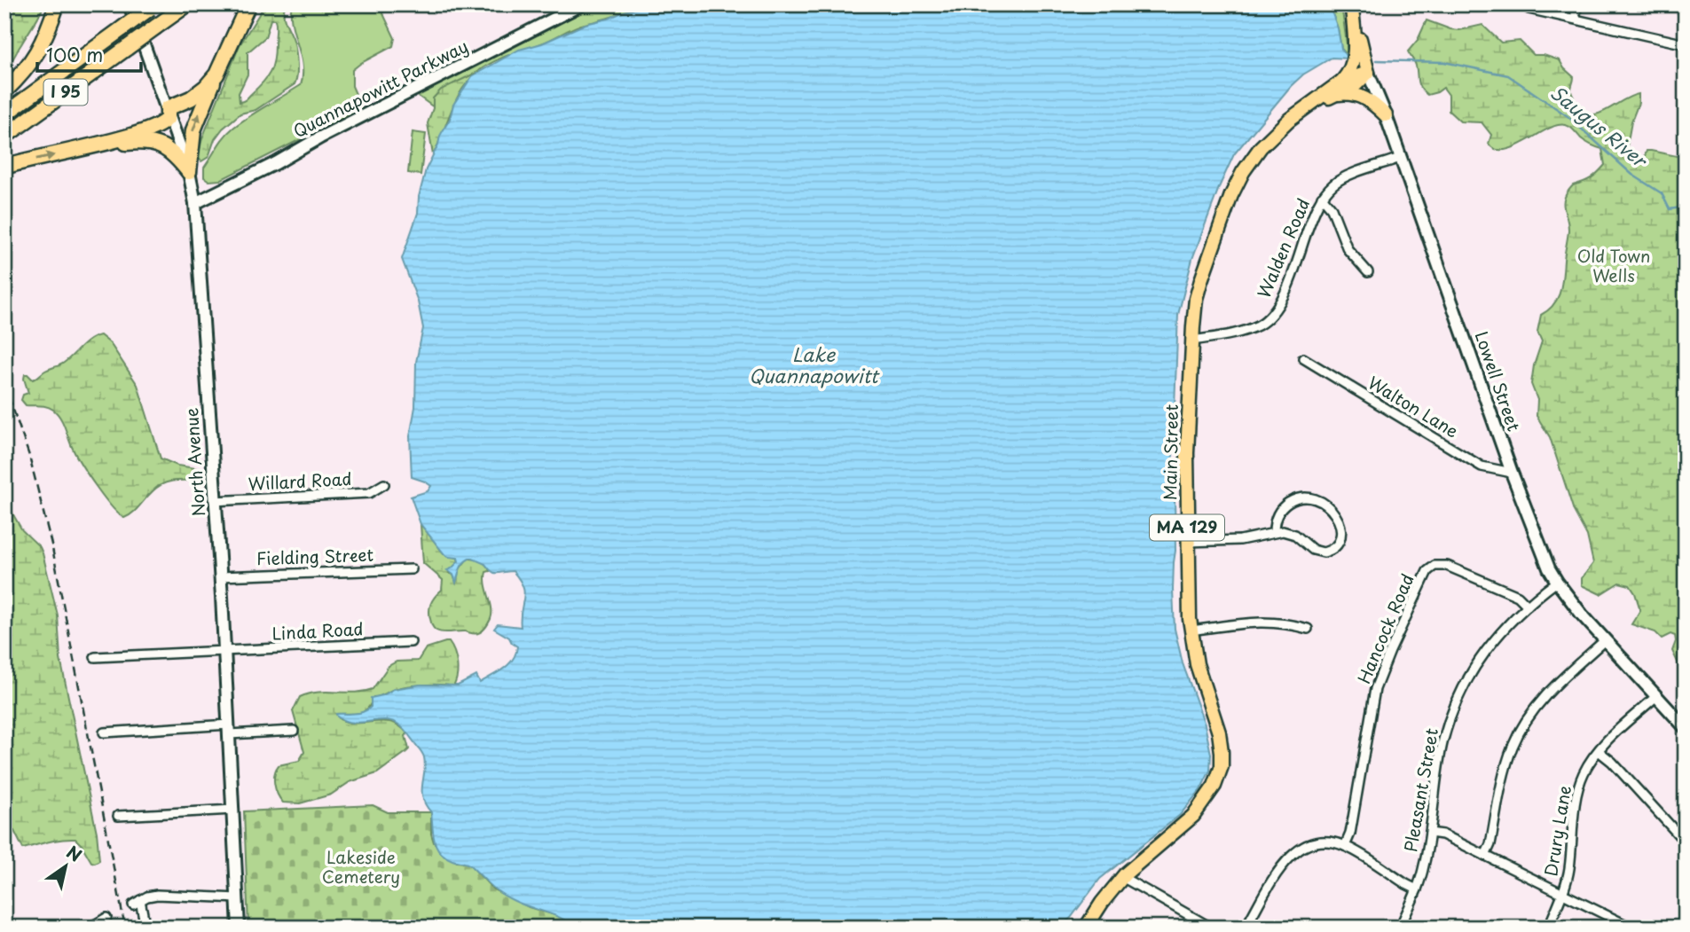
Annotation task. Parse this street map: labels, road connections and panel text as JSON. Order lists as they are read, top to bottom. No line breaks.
{"streets":{"highway":["I 95"],"main road":["Lowell Street","Main Street","MA 129"],"street":["Quannapowitt Parkway","Walden Road","Walton Lane","North Avenue","Willard Road","Fielding Street","Hancock Road","Linda Road","Pleasant Street","Drury Lane"]},"crossings":[["Quannapowitt Parkway","North Avenue"],["Walden Road","Lowell Street"],["Walden Road","Main Street"],["Lowell Street","Walton Lane"],["Lowell Street","Main Street"],["Lowell Street","Pleasant Street"],["Lowell Street","Drury Lane"],["North Avenue","Willard Road"],["North Avenue","Fielding Street"],["North Avenue","Linda Road"],["Hancock Road","Pleasant Street"]],"water":["Saugus River","Lake Quannapowitt"],"parks":["Old Town Wells","Lakeside Cemetery"],"scale_bar":"100 m","north":"top right"}
